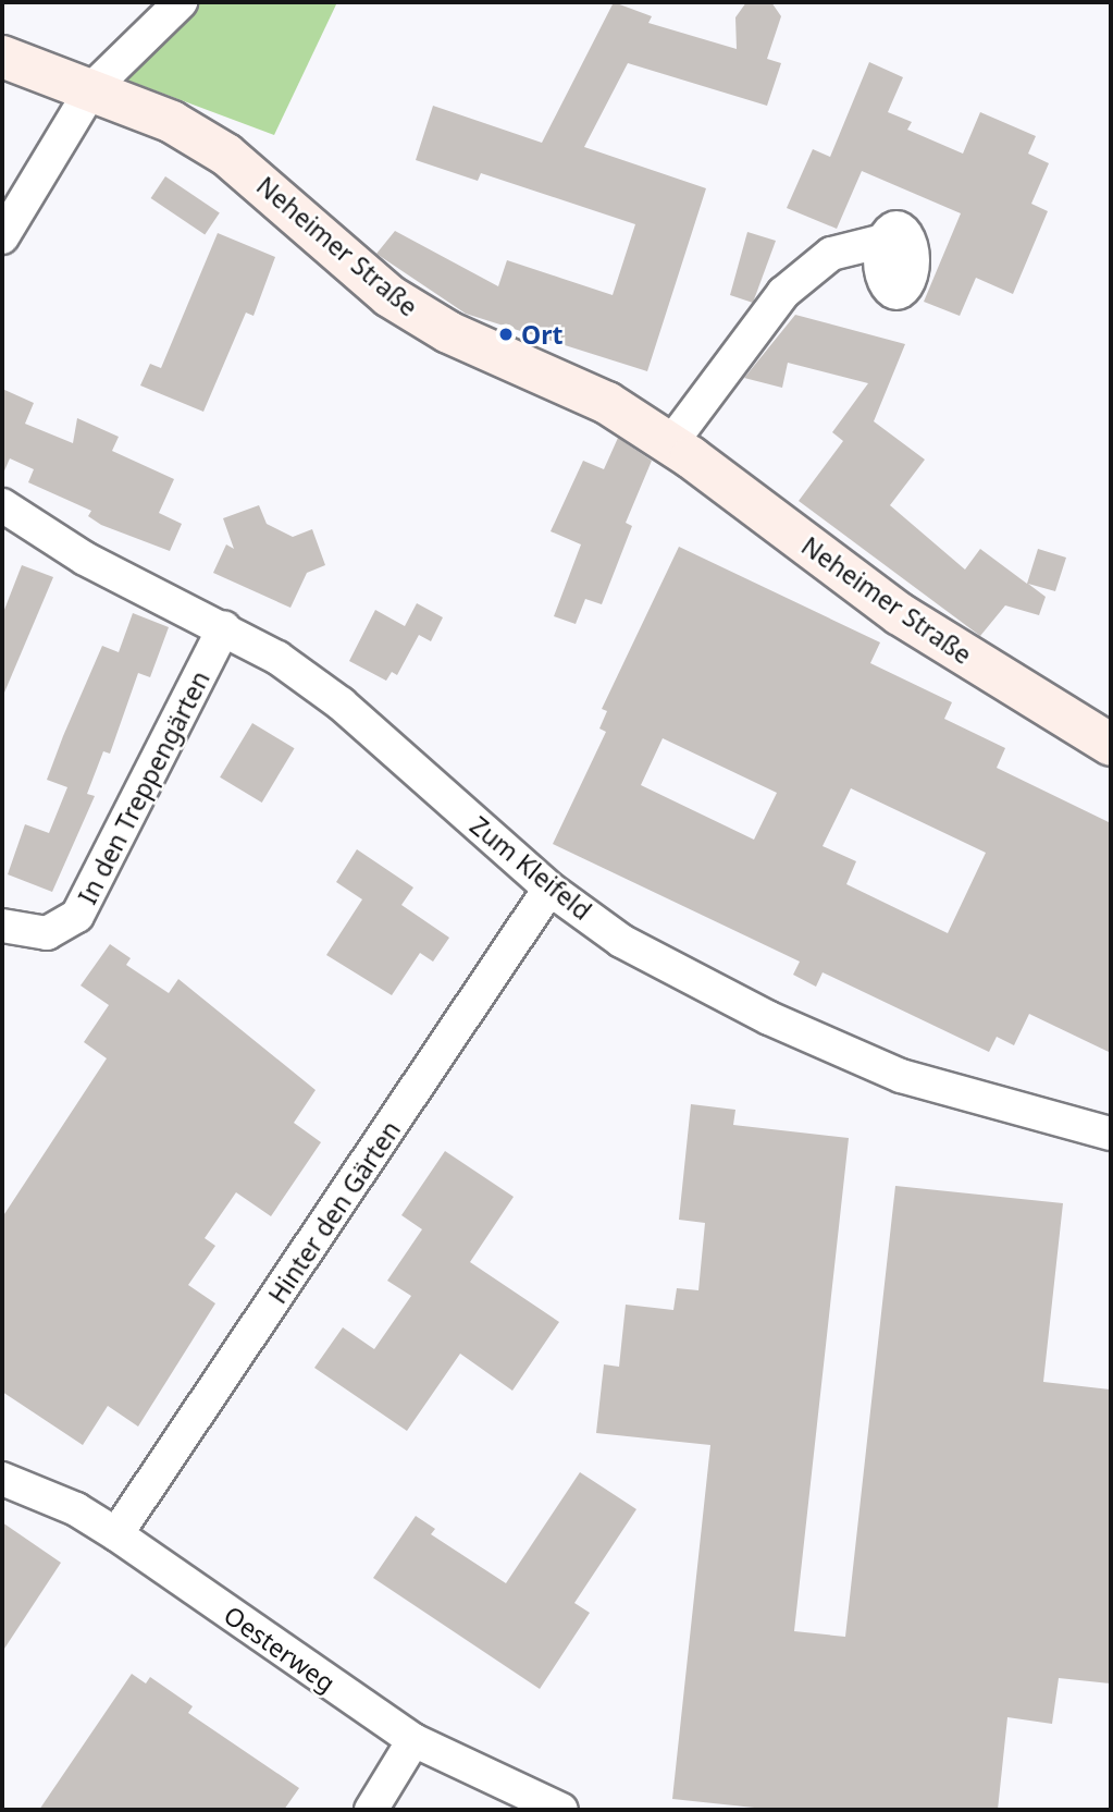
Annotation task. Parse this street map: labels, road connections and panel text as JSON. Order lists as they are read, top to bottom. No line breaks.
{"streets":{"main road":["Neheimer Straße"],"street":["In den Treppengärten","Zum Kleifeld","Hinter den Gärten","Oesterweg"]},"crossings":[["In den Treppengärten","Zum Kleifeld"],["Zum Kleifeld","Hinter den Gärten"],["Hinter den Gärten","Oesterweg"]],"places":["Ort"]}
